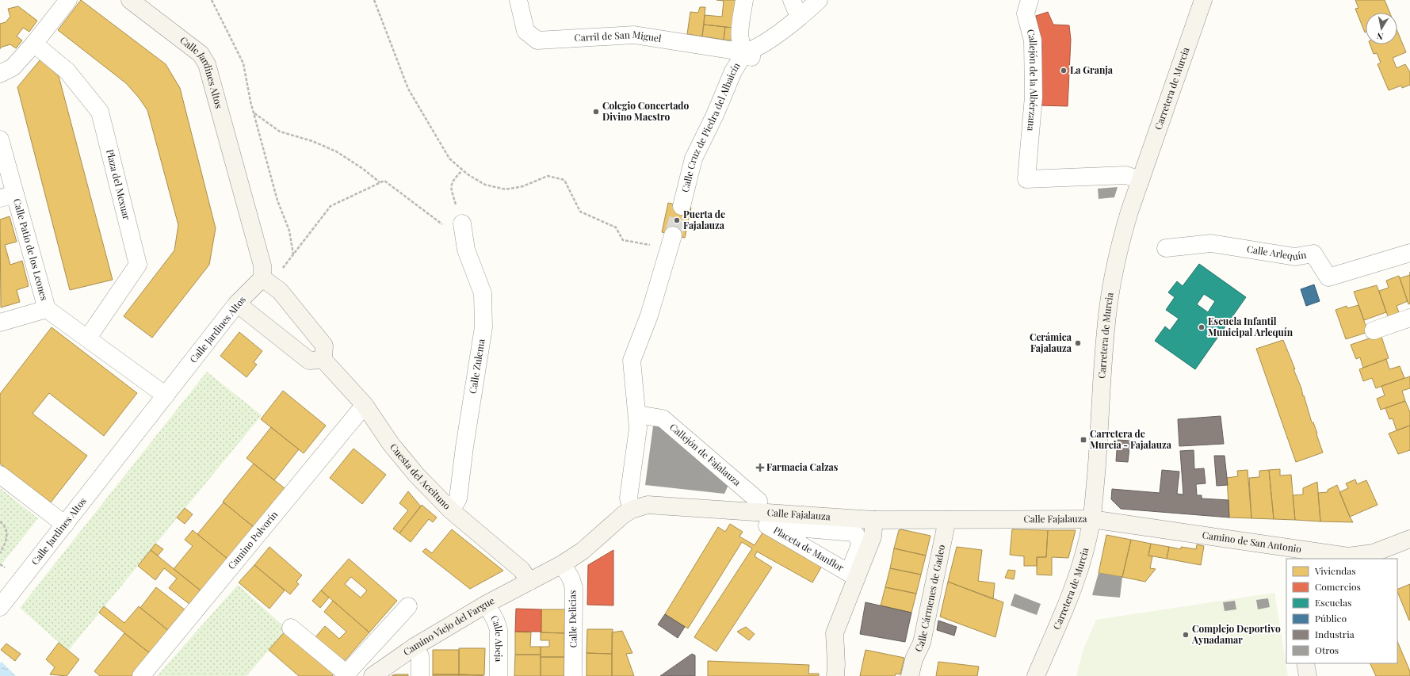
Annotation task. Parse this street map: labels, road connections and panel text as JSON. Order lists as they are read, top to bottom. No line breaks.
{"streets":{"main road":["Calle Jardines Altos","Carretera de Murcia","Cuesta del Aceituno","Calle Fajalauza","Camino de San Antonio","Calle Cármenes de Gadeo","Camino Viejo del Fargue"],"street":["Carril de San Miguel","Callejón de la Albérzana","Calle Cruz de Piedra del Albaicín","Plaza del Mexuar","Calle Patio de los Leones","Calle Arlequín","Calle Zulema","Callejón de Fajalauza","Camino Polvorín","Placeta de Manflor","Calle Delicias","Calle Abeja"]},"crossings":[["Carril de San Miguel","Calle Cruz de Piedra del Albaicín"],["Calle Jardines Altos","Calle Patio de los Leones"],["Callejón de la Albérzana","Carretera de Murcia"],["Carretera de Murcia","Calle Fajalauza"],["Carretera de Murcia","Camino de San Antonio"],["Plaza del Mexuar","Calle Patio de los Leones"],["Calle Zulema","Cuesta del Aceituno"],["Callejón de Fajalauza","Calle Fajalauza"],["Cuesta del Aceituno","Calle Fajalauza"],["Cuesta del Aceituno","Camino Polvorín"],["Cuesta del Aceituno","Camino Viejo del Fargue"],["Calle Fajalauza","Camino de San Antonio"],["Calle Fajalauza","Calle Cármenes de Gadeo"],["Calle Fajalauza","Calle Delicias"],["Calle Fajalauza","Camino Viejo del Fargue"],["Camino Viejo del Fargue","Calle Abeja"]],"places":{"other":["La Granja","Colegio Concertado Divino Maestro","Puerta de Fajalauza","Escuela Infantil Municipal Arlequín","Cerámica Fajalauza","Complejo Deportivo Aynadamar"],"transit":["Carretera de Murcia - Fajalauza"],"health":["Farmacia Calzas"]},"legend":["Viviendas","Comercios","Escuelas","Público","Industria","Otros"],"north":"bottom"}
